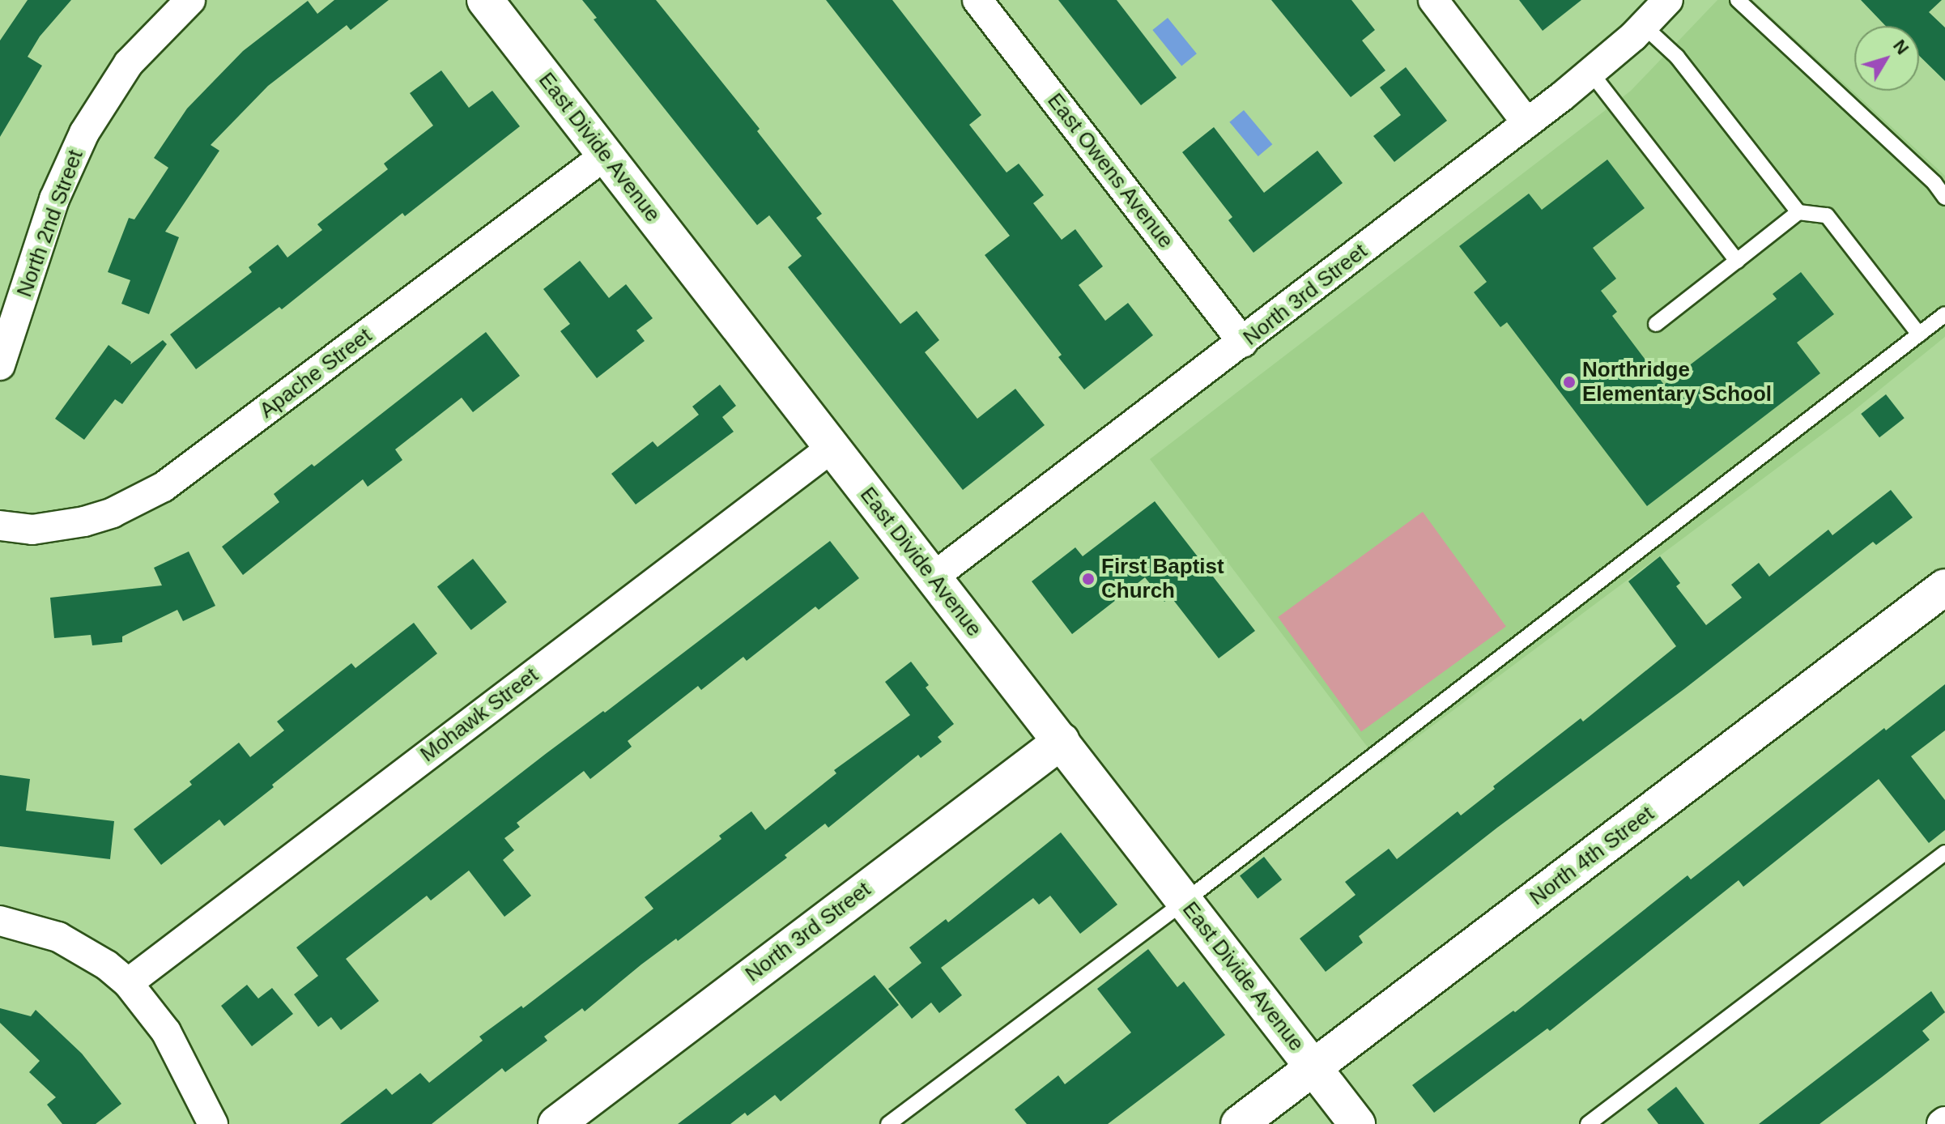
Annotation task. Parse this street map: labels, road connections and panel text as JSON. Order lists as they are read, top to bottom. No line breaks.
{"streets":{"street":["East Divide Avenue","East Owens Avenue","North 2nd Street","North 3rd Street","Apache Street","Mohawk Street","North 4th Street"]},"crossings":[["East Divide Avenue","North 3rd Street"],["East Divide Avenue","Apache Street"],["East Divide Avenue","Mohawk Street"],["East Divide Avenue","North 4th Street"],["East Owens Avenue","North 3rd Street"]],"places":["Northridge Elementary School","First Baptist Church"],"north":"top right"}
